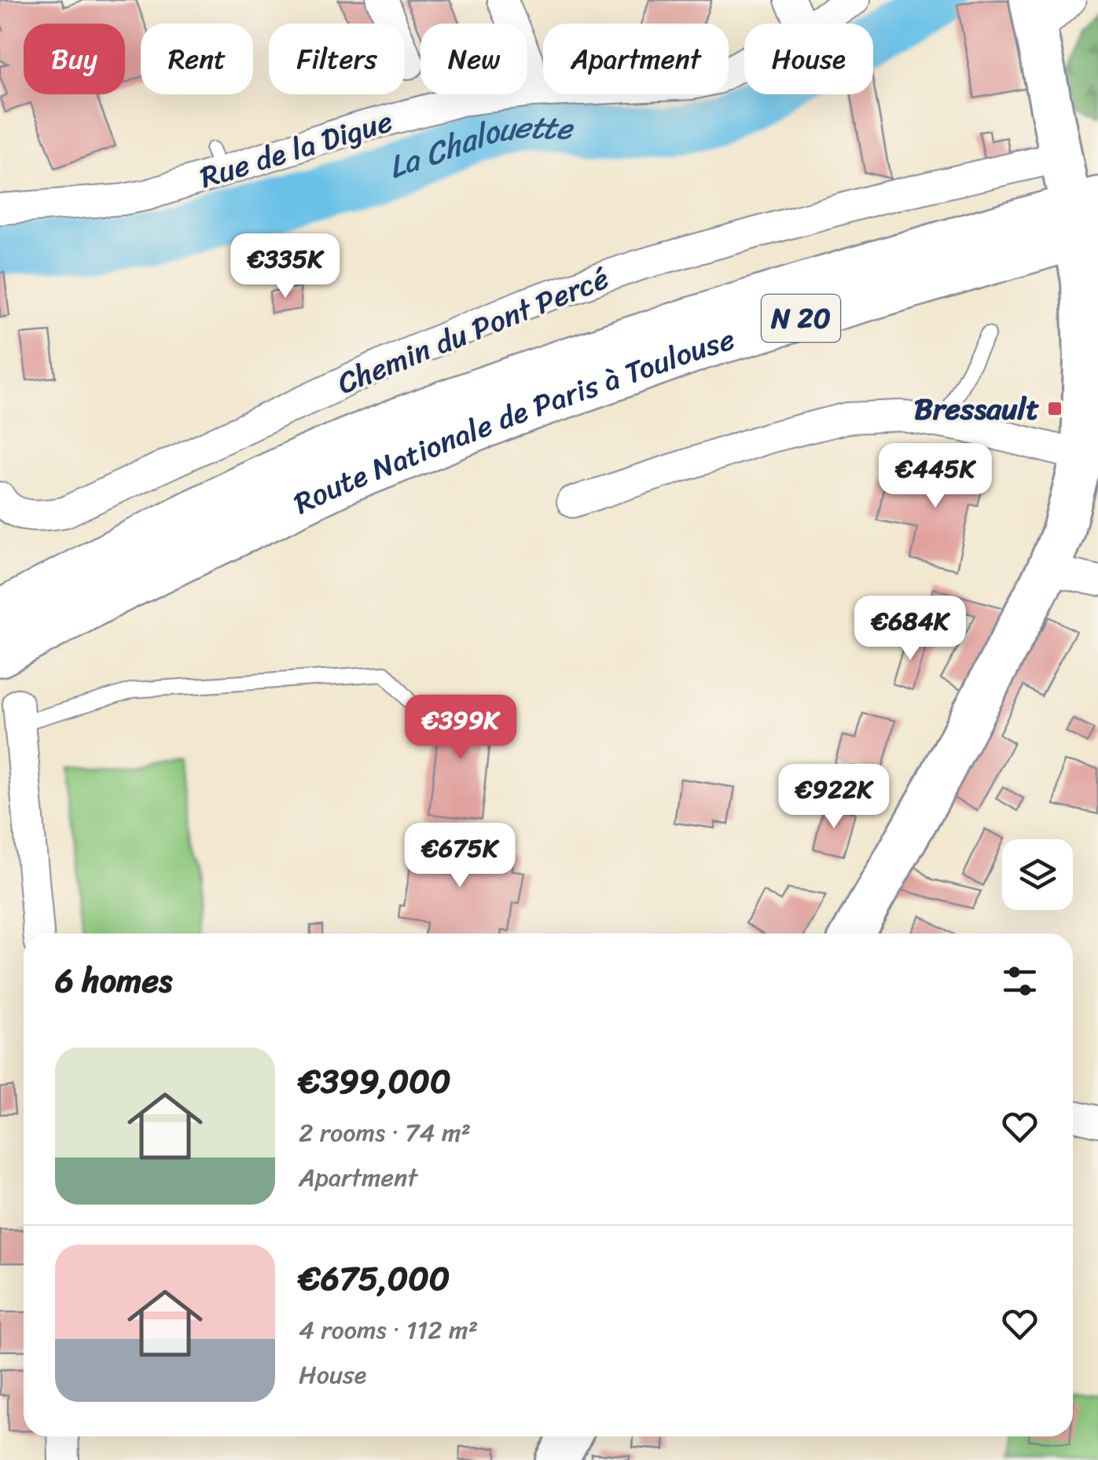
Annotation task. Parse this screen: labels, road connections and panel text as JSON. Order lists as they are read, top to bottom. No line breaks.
{"streets":{"main road":["N 20","Route Nationale de Paris à Toulouse"],"street":["Rue de la Digue","Chemin du Pont Percé"]},"crossings":[["Chemin du Pont Percé","Route Nationale de Paris à Toulouse"]],"water":["La Chalouette"],"places":{"transit":["Bressault"]},"page":{"chip":["Buy","Rent","Filters","New","Apartment","House"],"price":["€335K","€445K","€684K","€399K","€922K","€675K"],"heading":"6 homes","list":[{"name":"€399,000","note":"2 rooms · 74 m² · Apartment"},{"name":"€675,000","note":"4 rooms · 112 m² · House"}]}}
